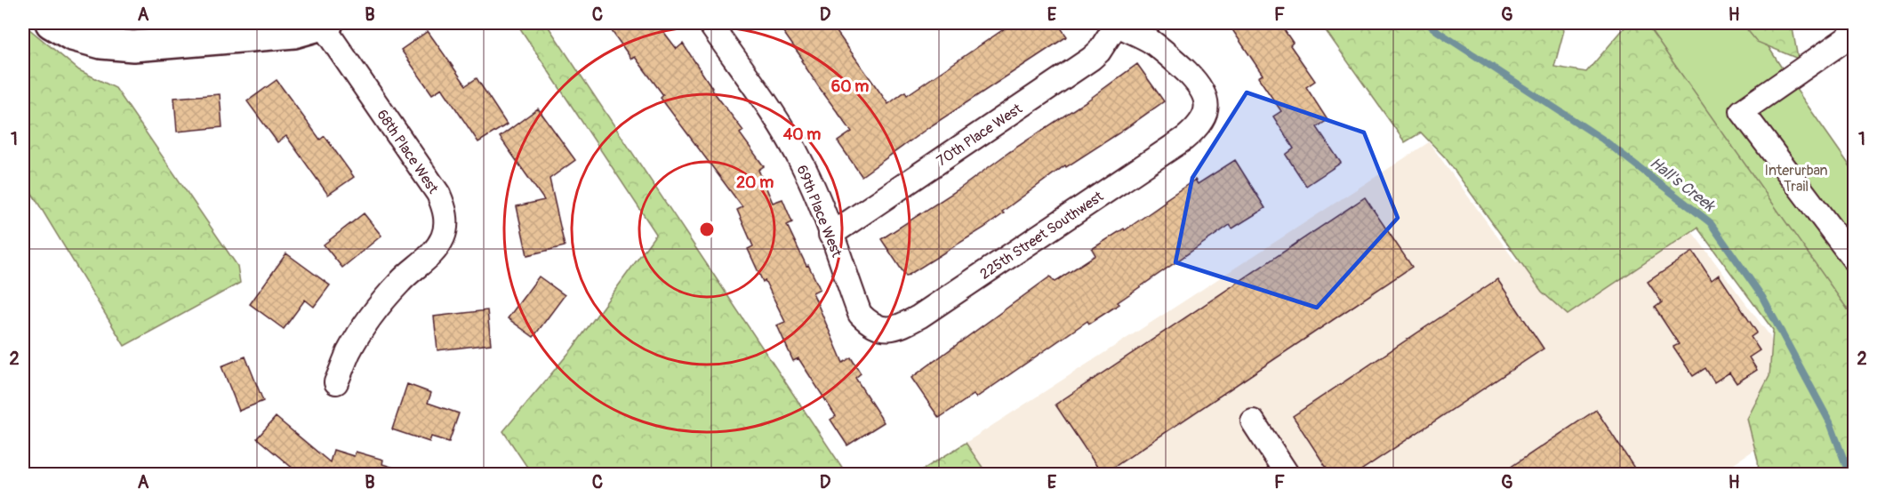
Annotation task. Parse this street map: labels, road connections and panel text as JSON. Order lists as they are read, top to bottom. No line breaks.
{"streets":{"street":["70th Place West","68th Place West","69th Place West","225th Street Southwest"]},"crossings":[["70th Place West","69th Place West"],["70th Place West","225th Street Southwest"],["69th Place West","225th Street Southwest"]],"water":["Hall's Creek"],"parks":["Interurban Trail"],"grid":{"columns":["A","B","C","D","E","F","G","H"],"rows":["1","2"]},"rings":["60 m","40 m","20 m"]}
